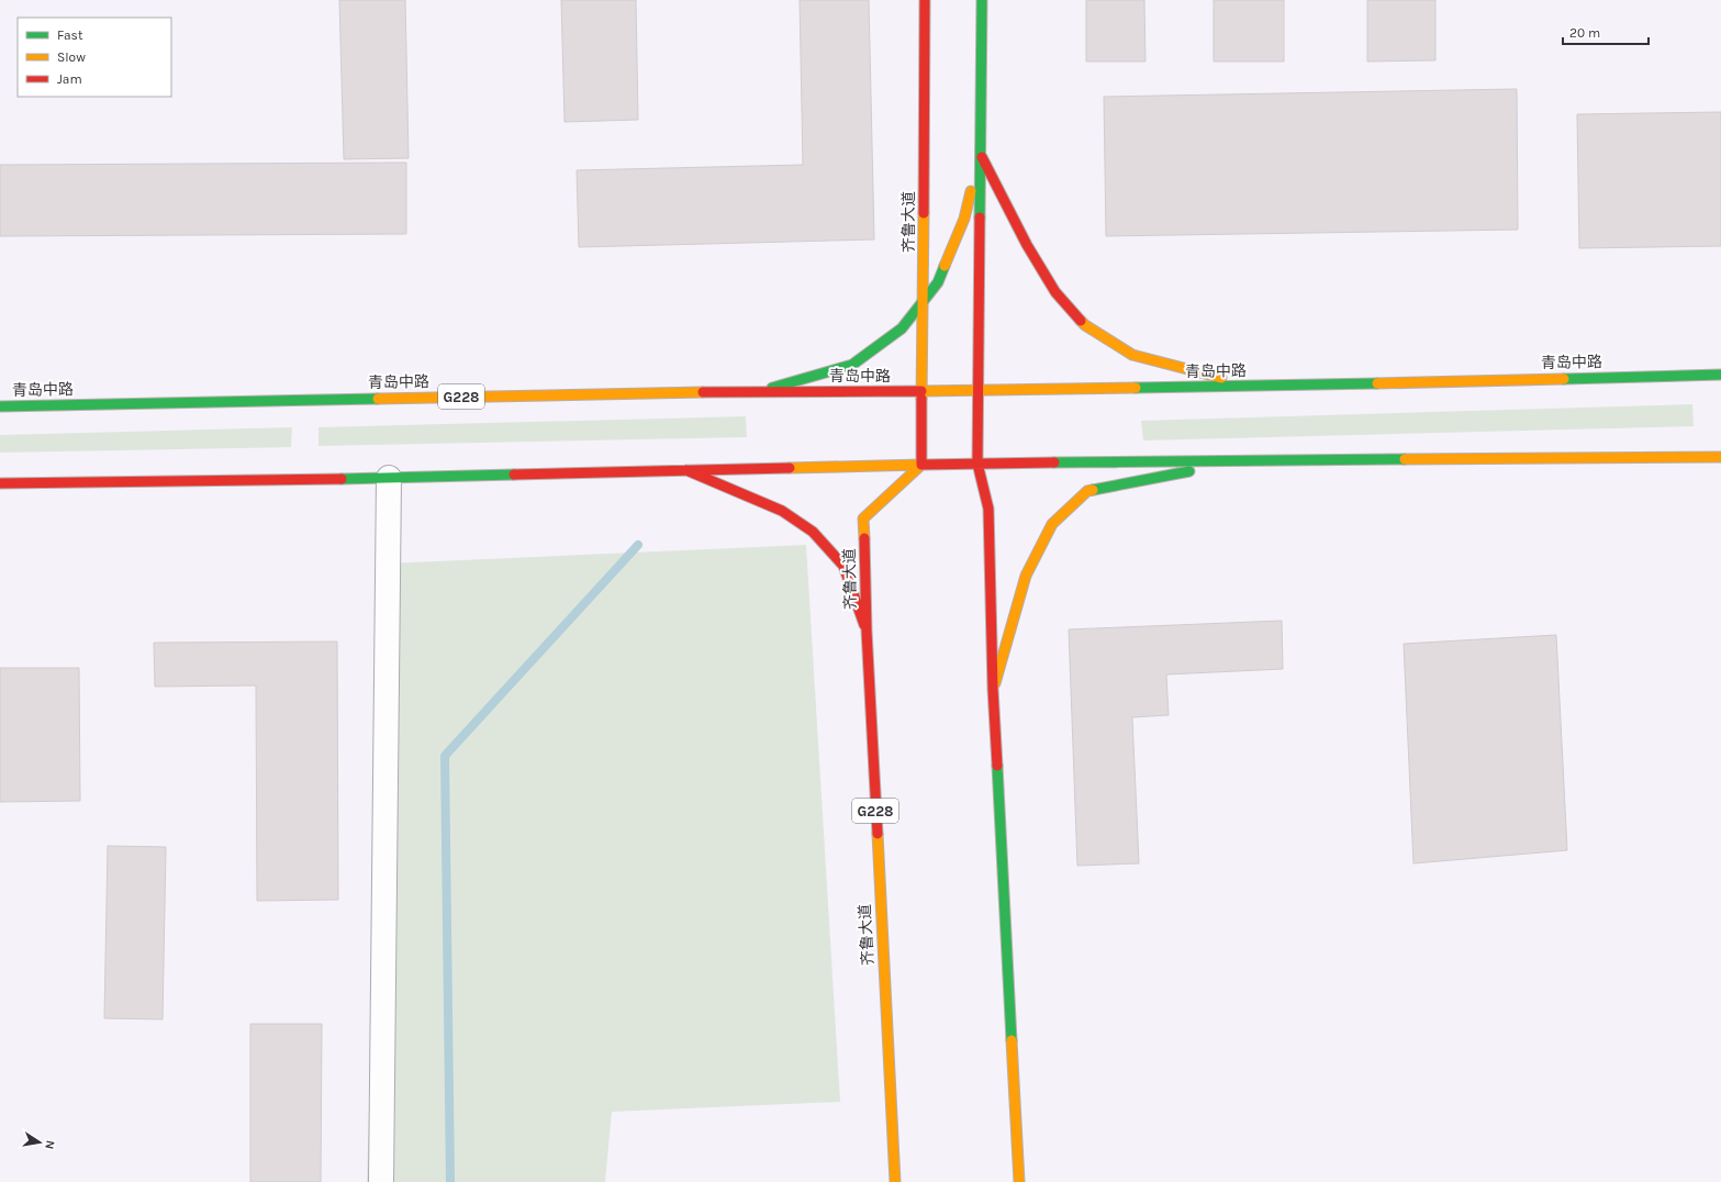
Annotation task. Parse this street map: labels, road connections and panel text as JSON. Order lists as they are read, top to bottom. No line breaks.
{"streets":{"main road":["齐鲁大道","青岛中路","G228"]},"crossings":[["齐鲁大道","青岛中路"]],"legend":["Fast","Slow","Jam"],"scale_bar":"20 m","north":"right"}
